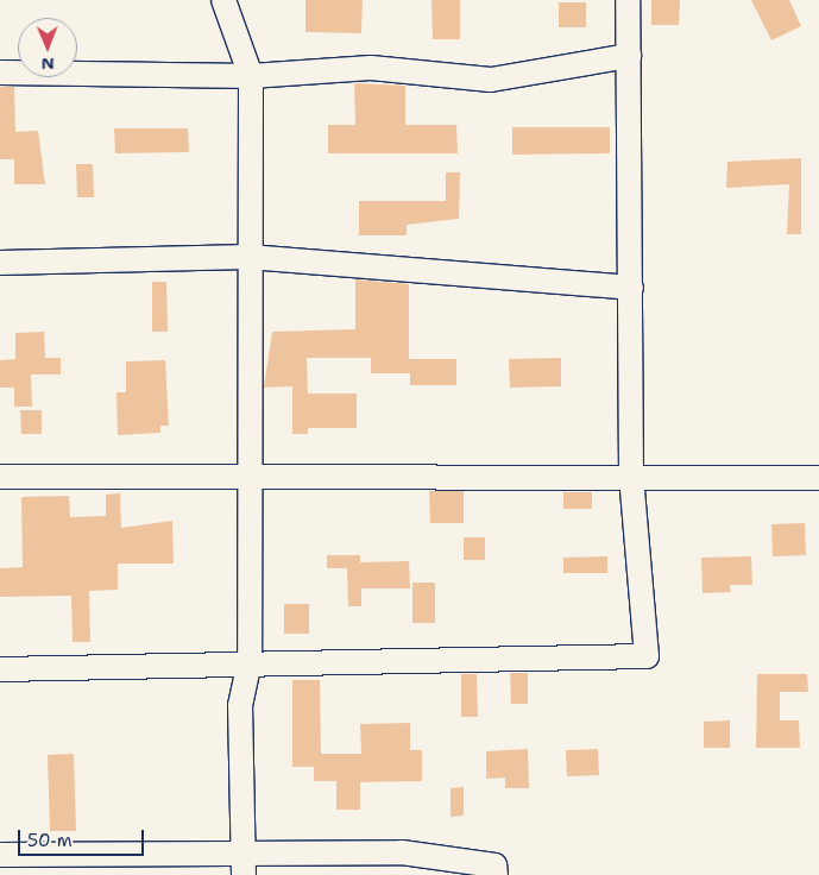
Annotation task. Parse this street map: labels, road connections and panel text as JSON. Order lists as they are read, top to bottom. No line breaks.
{"scale_bar":"50 m","north":"bottom"}
